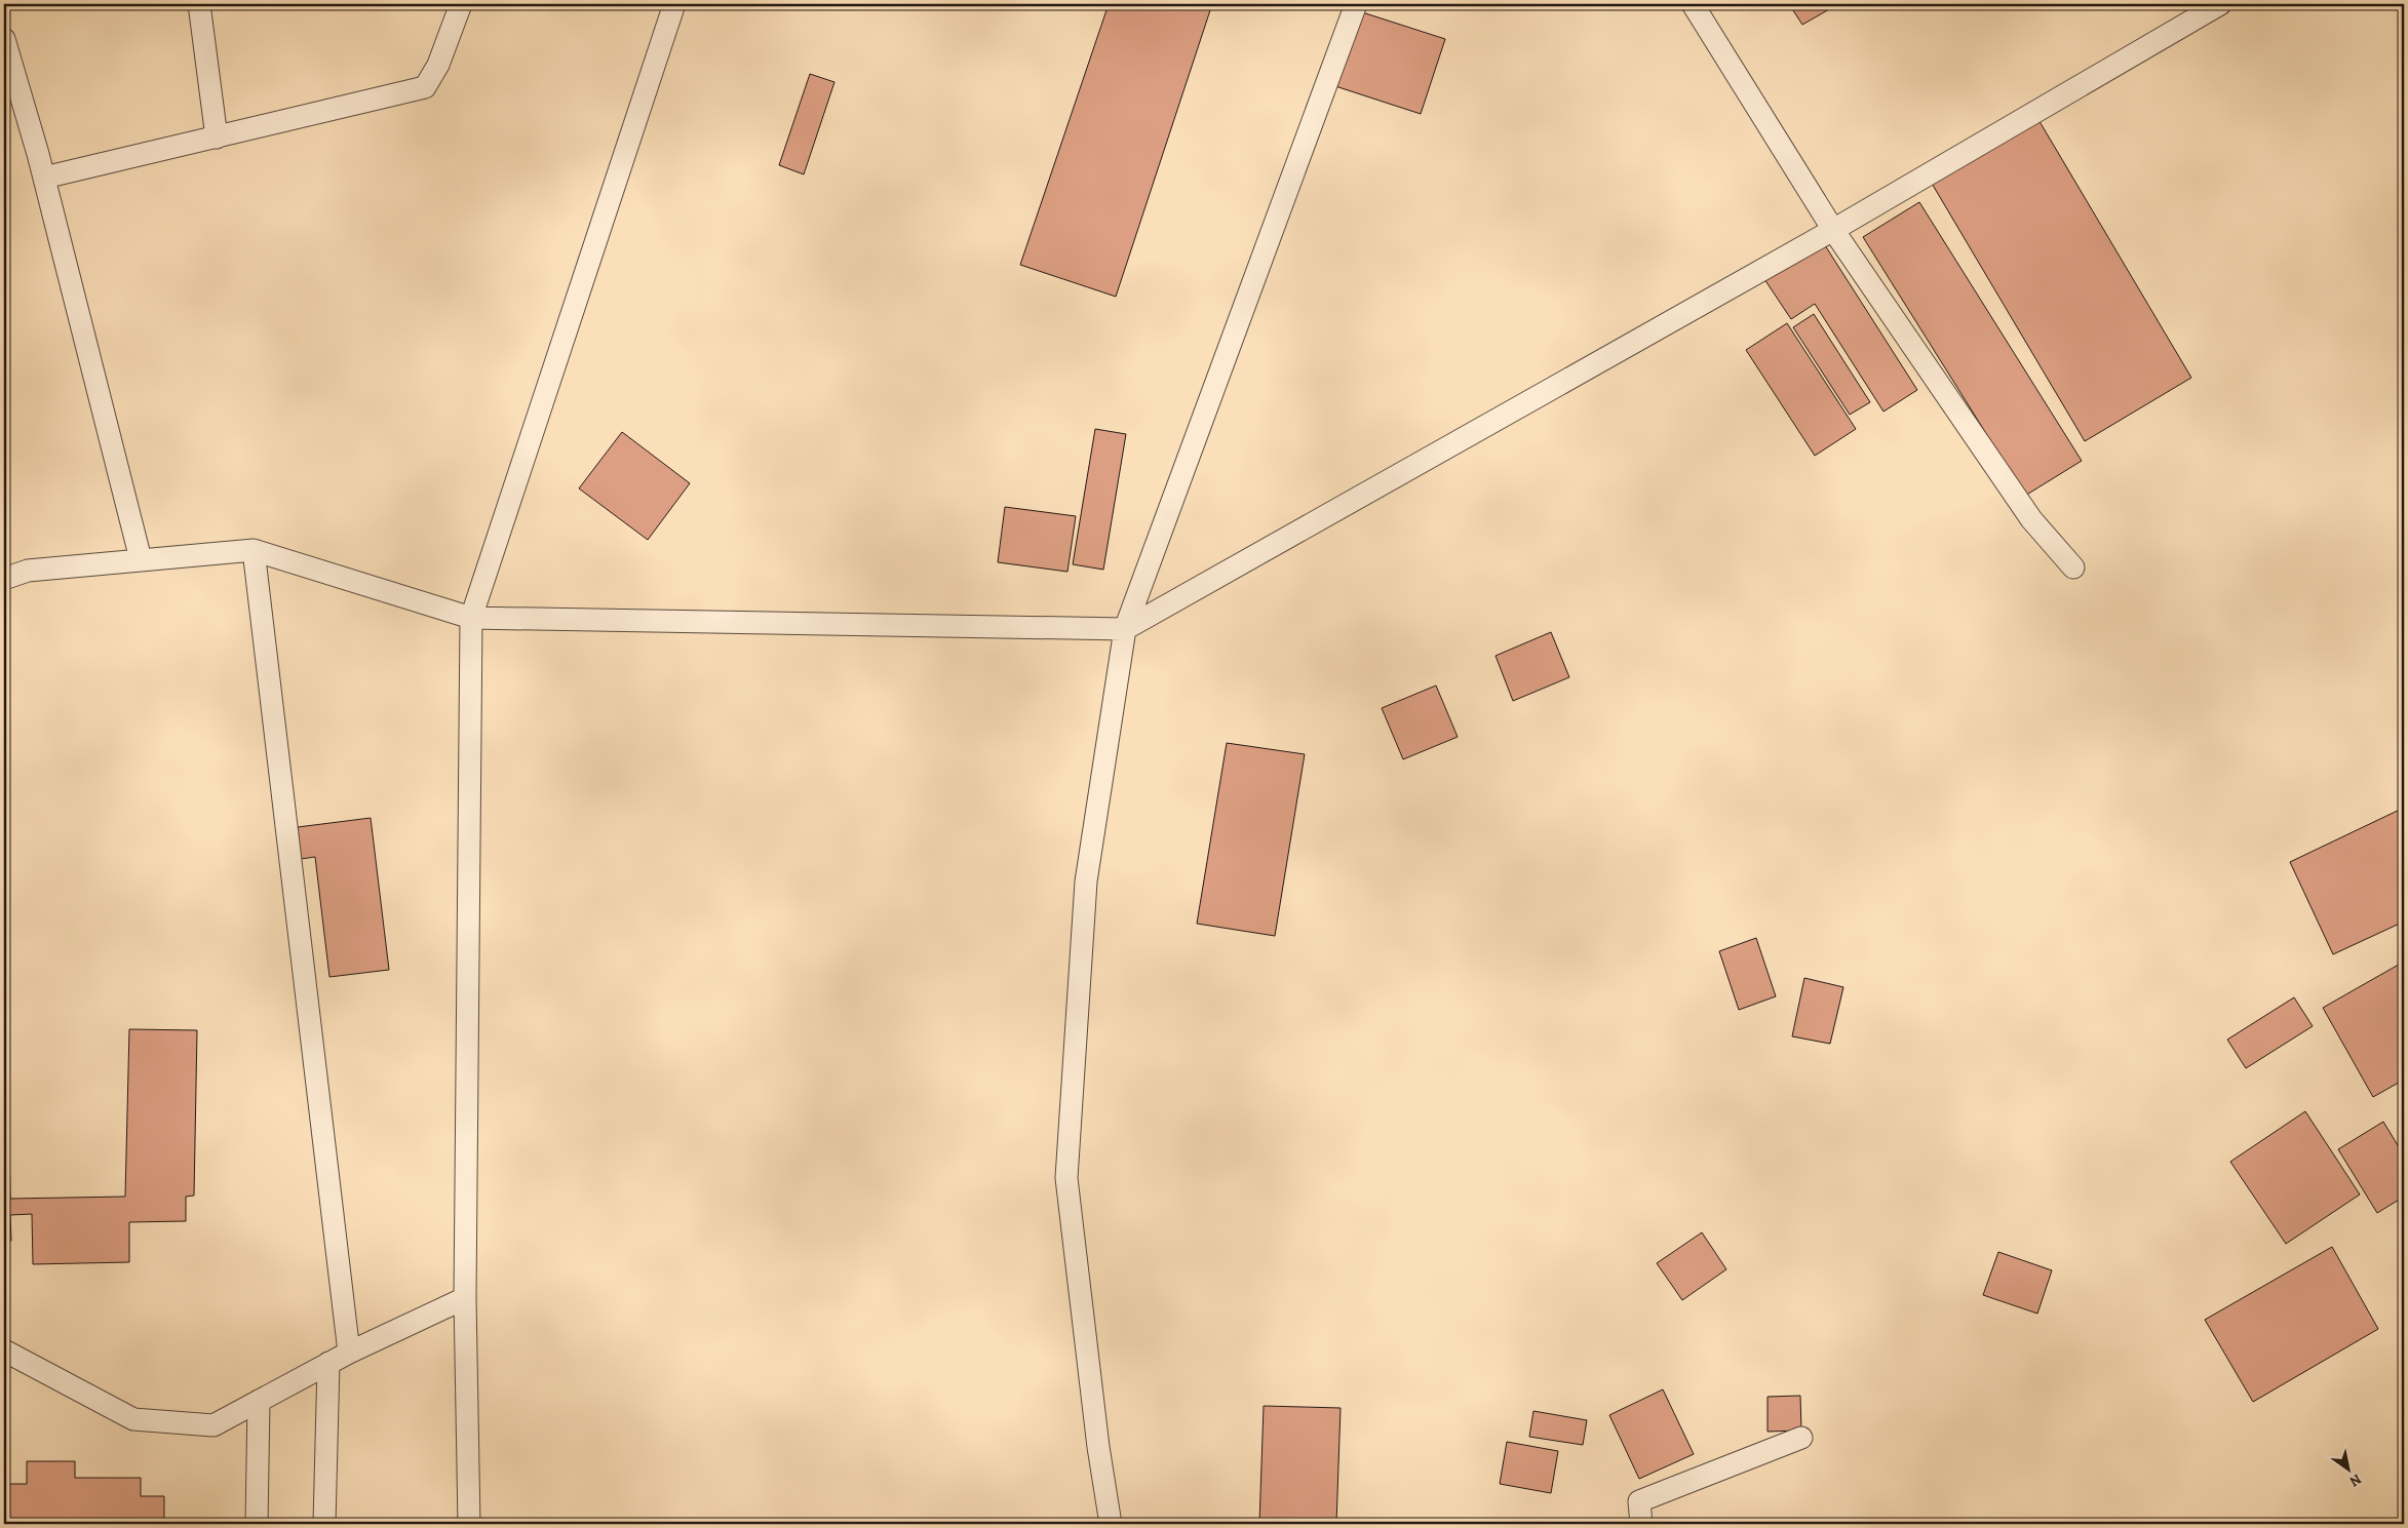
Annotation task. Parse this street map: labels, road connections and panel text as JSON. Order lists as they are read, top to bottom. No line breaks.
{"north":"bottom right"}
